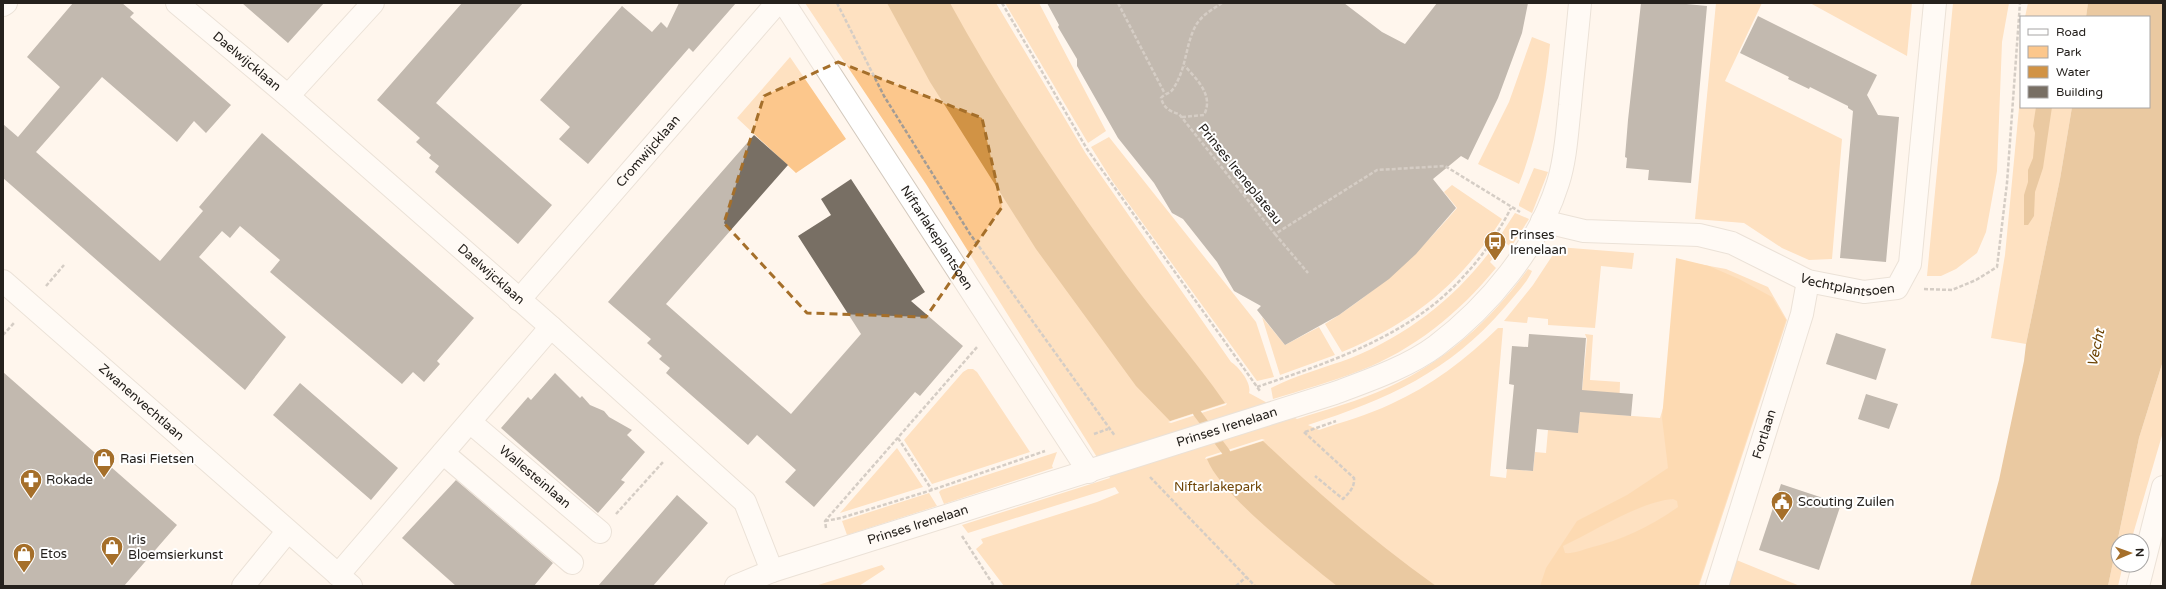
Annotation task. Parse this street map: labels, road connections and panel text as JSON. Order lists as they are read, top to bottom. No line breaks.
{"streets":{"street":["Daelwijcklaan","Cromwijcklaan","Niftarlakeplantsoen","Vechtplantsoen","Zwanenvechtlaan","Prinses Irenelaan","Fortlaan","Wallesteinlaan"],"path":["Prinses Ireneplateau"]},"crossings":[["Daelwijcklaan","Cromwijcklaan"],["Daelwijcklaan","Prinses Irenelaan"],["Prinses Ireneplateau","Vechtplantsoen"],["Prinses Ireneplateau","Prinses Irenelaan"],["Niftarlakeplantsoen","Prinses Irenelaan"],["Vechtplantsoen","Prinses Irenelaan"],["Vechtplantsoen","Fortlaan"]],"water":["Vecht"],"parks":["Niftarlakepark"],"places":{"bus stop":["Prinses Irenelaan"],"shop":["Rasi Fietsen","Iris Bloemsierkunst","Etos"],"pharmacy":["Rokade"],"public building":["Scouting Zuilen"]},"legend":["Road","Park","Water","Building"],"north":"right"}
